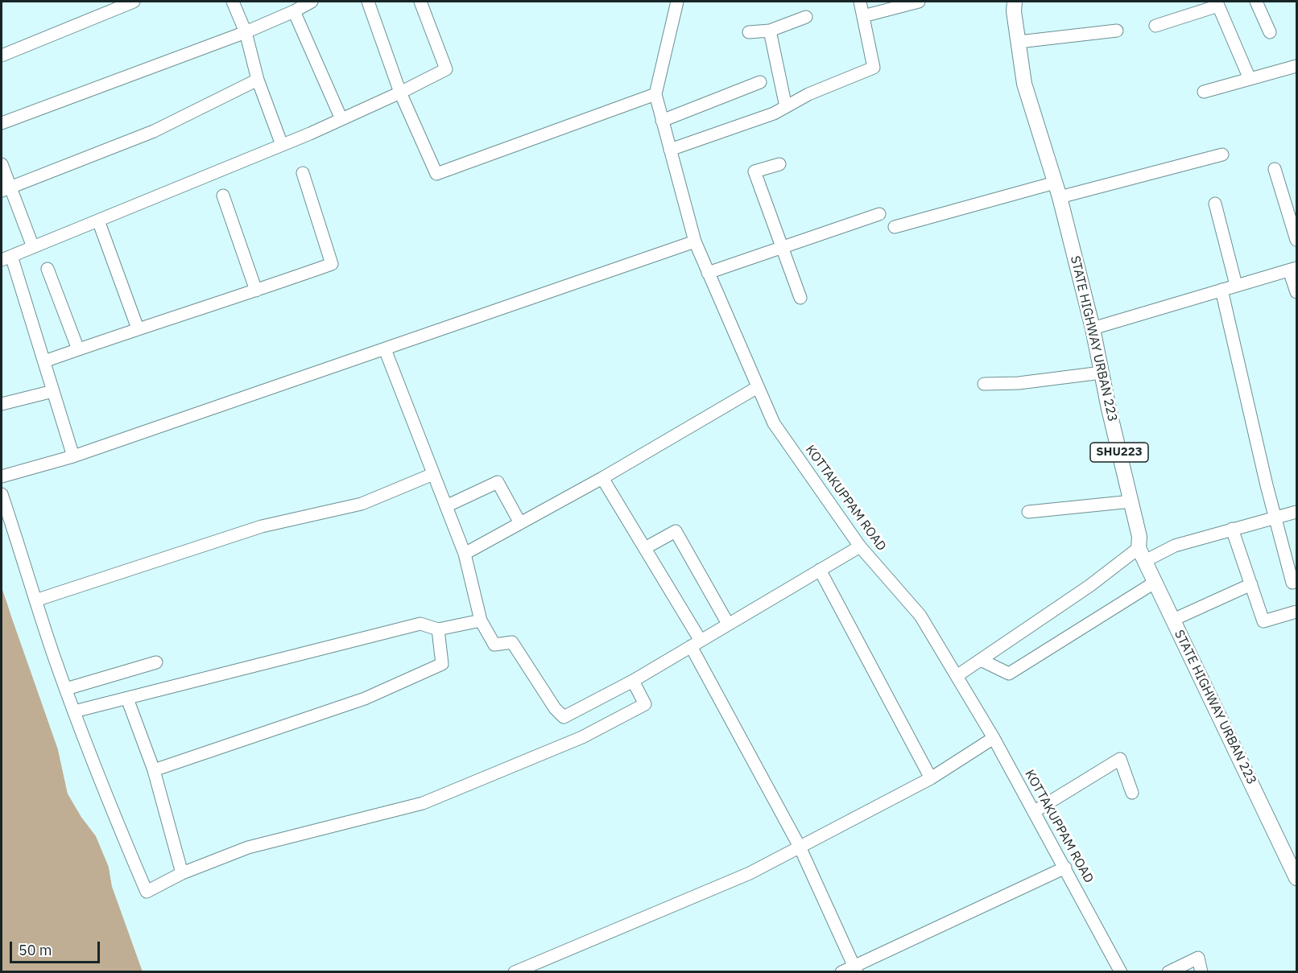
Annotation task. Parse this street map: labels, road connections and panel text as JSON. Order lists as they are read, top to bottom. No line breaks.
{"streets":{"main road":["STATE HIGHWAY URBAN 223","SHU223"],"street":["KOTTAKUPPAM ROAD"]},"scale_bar":"50 m"}
